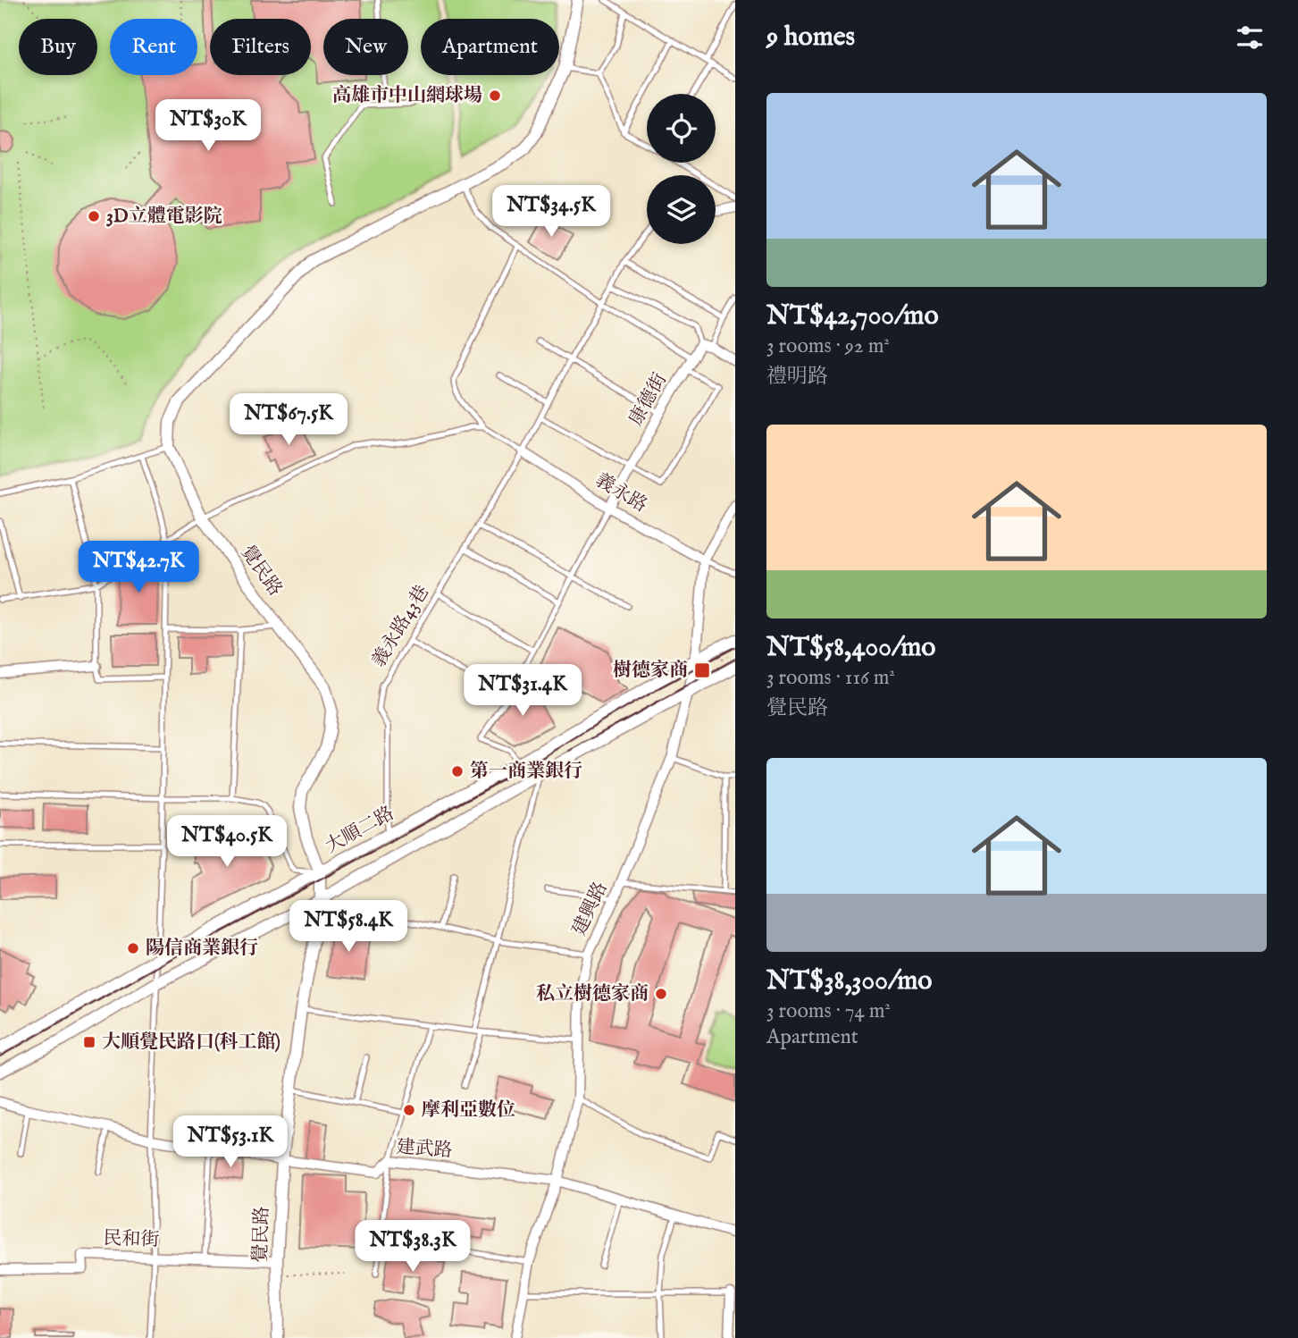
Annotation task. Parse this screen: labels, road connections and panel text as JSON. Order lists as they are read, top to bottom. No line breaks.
{"streets":{"street":["康德街","義永路","覺民路","大順二路","建興路","建武路","民和街"],"lane":["義永路43巷"]},"crossings":[["康德街","義永路"],["義永路","義永路43巷"],["義永路","建興路"],["覺民路","大順二路"],["覺民路","建武路"],["覺民路","民和街"],["義永路43巷","大順二路"],["大順二路","建興路"],["建興路","建武路"]],"places":{"other":["高雄市中山網球場","3D立體電影院","第一商業銀行","陽信商業銀行","私立樹德家商","摩利亞數位"],"transit":["樹德家商","大順覺民路口(科工館)"]},"page":{"heading":"9 homes","chip":["Buy","Rent","Filters","New","Apartment"],"list":[{"name":"NT$42,700/mo","note":"3 rooms · 92 m² · 禮明路"},{"name":"NT$58,400/mo","note":"3 rooms · 116 m² · 覺民路"},{"name":"NT$38,300/mo","note":"3 rooms · 74 m² · Apartment"}],"price":["NT$30K","NT$34.5K","NT$67.5K","NT$42.7K","NT$31.4K","NT$40.5K","NT$58.4K","NT$53.1K","NT$38.3K"]}}
